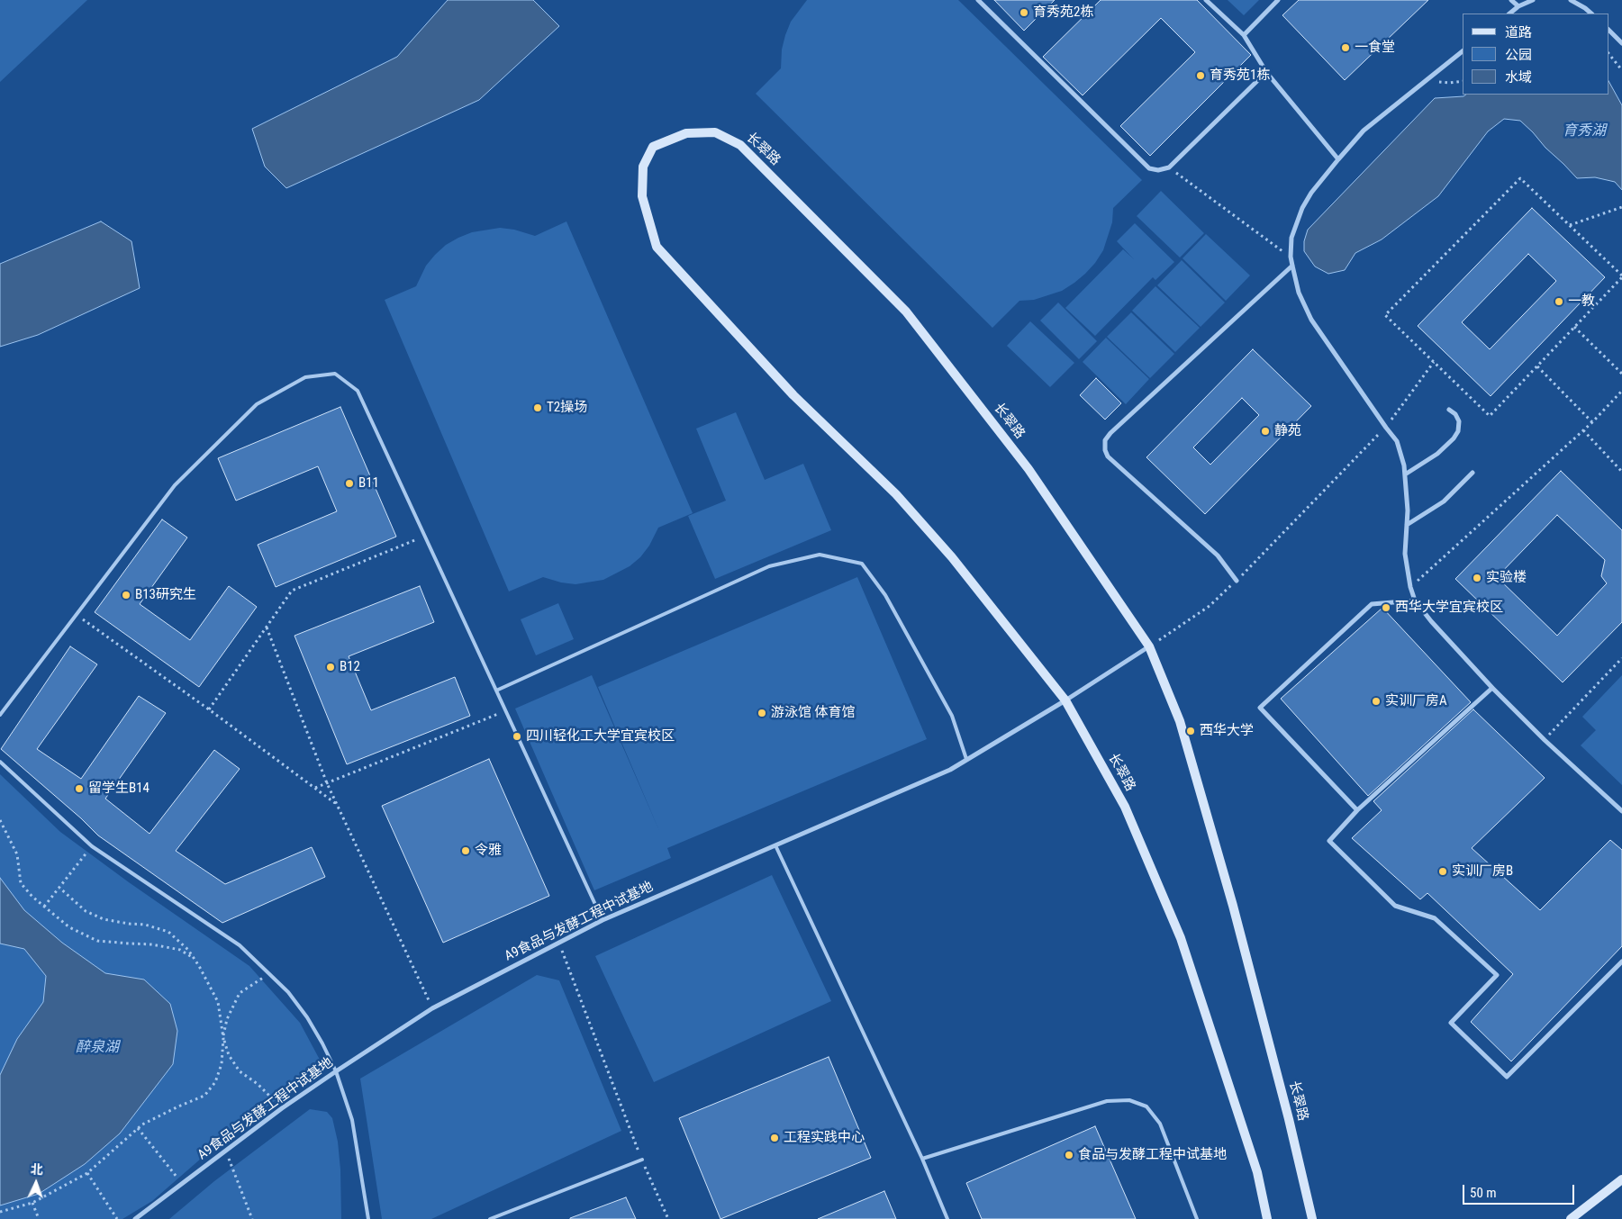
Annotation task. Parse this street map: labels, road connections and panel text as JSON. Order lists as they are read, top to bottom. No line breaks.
{"streets":{"main road":["长翠路"],"street":["A9食品与发酵工程中试基地"]},"crossings":[["长翠路","A9食品与发酵工程中试基地"]],"water":["育秀湖","醉泉湖"],"places":["育秀苑2栋","一食堂","育秀苑1栋","一教","T2操场","静苑","B11","实验楼","B13研究生","西华大学宜宾校区","B12","实训厂房A","游泳馆 体育馆","西华大学","四川轻化工大学宜宾校区","留学生B14","令雅","实训厂房B","工程实践中心","食品与发酵工程中试基地"],"legend":["道路","公园","水域"],"scale_bar":"50 m","north":"top"}
